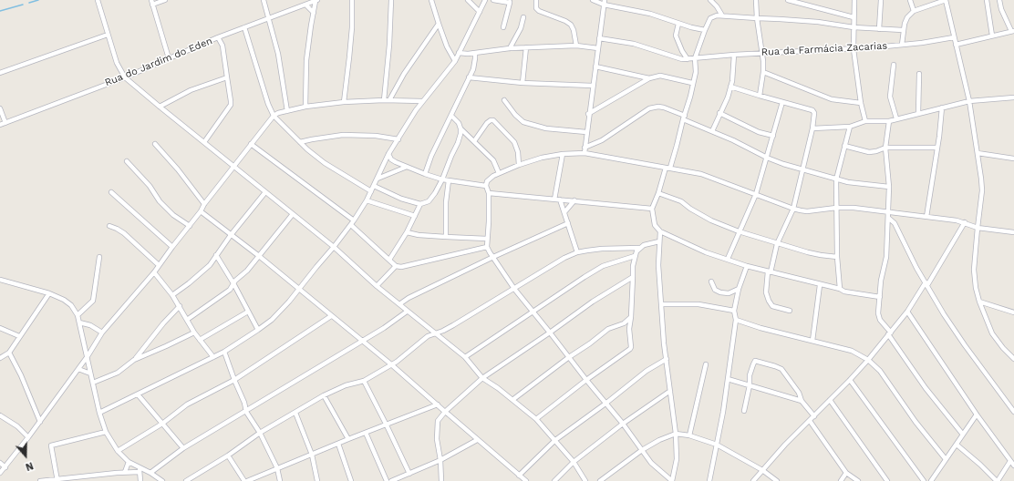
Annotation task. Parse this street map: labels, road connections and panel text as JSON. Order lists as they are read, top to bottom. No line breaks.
{"streets":{"street":["Rua da Farmácia Zacarias","Rua do Jardim do Eden"]},"north":"bottom"}
